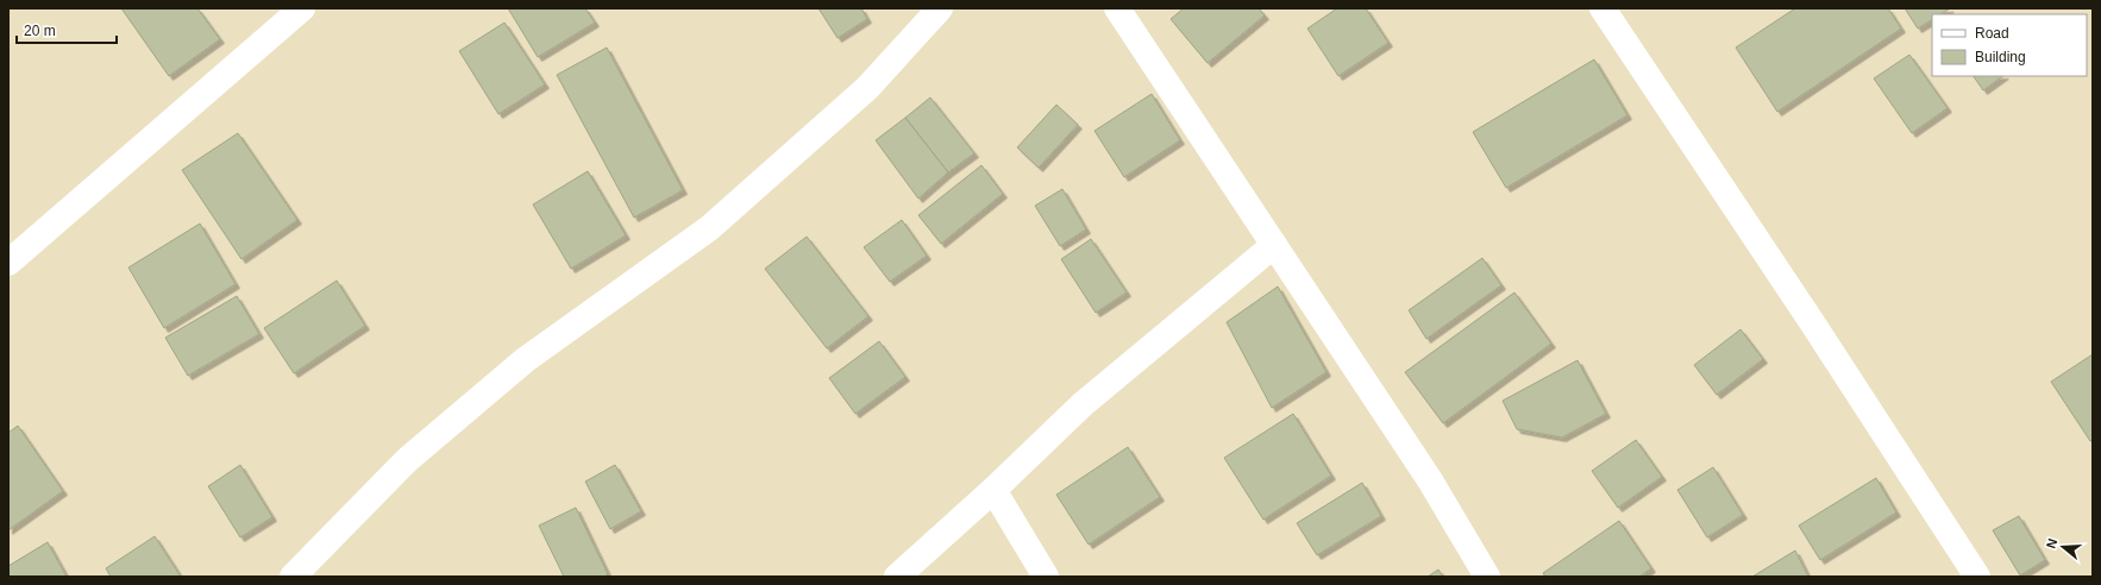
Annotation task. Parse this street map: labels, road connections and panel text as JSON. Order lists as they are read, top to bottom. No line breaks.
{"legend":["Road","Building"],"scale_bar":"20 m","north":"left"}
